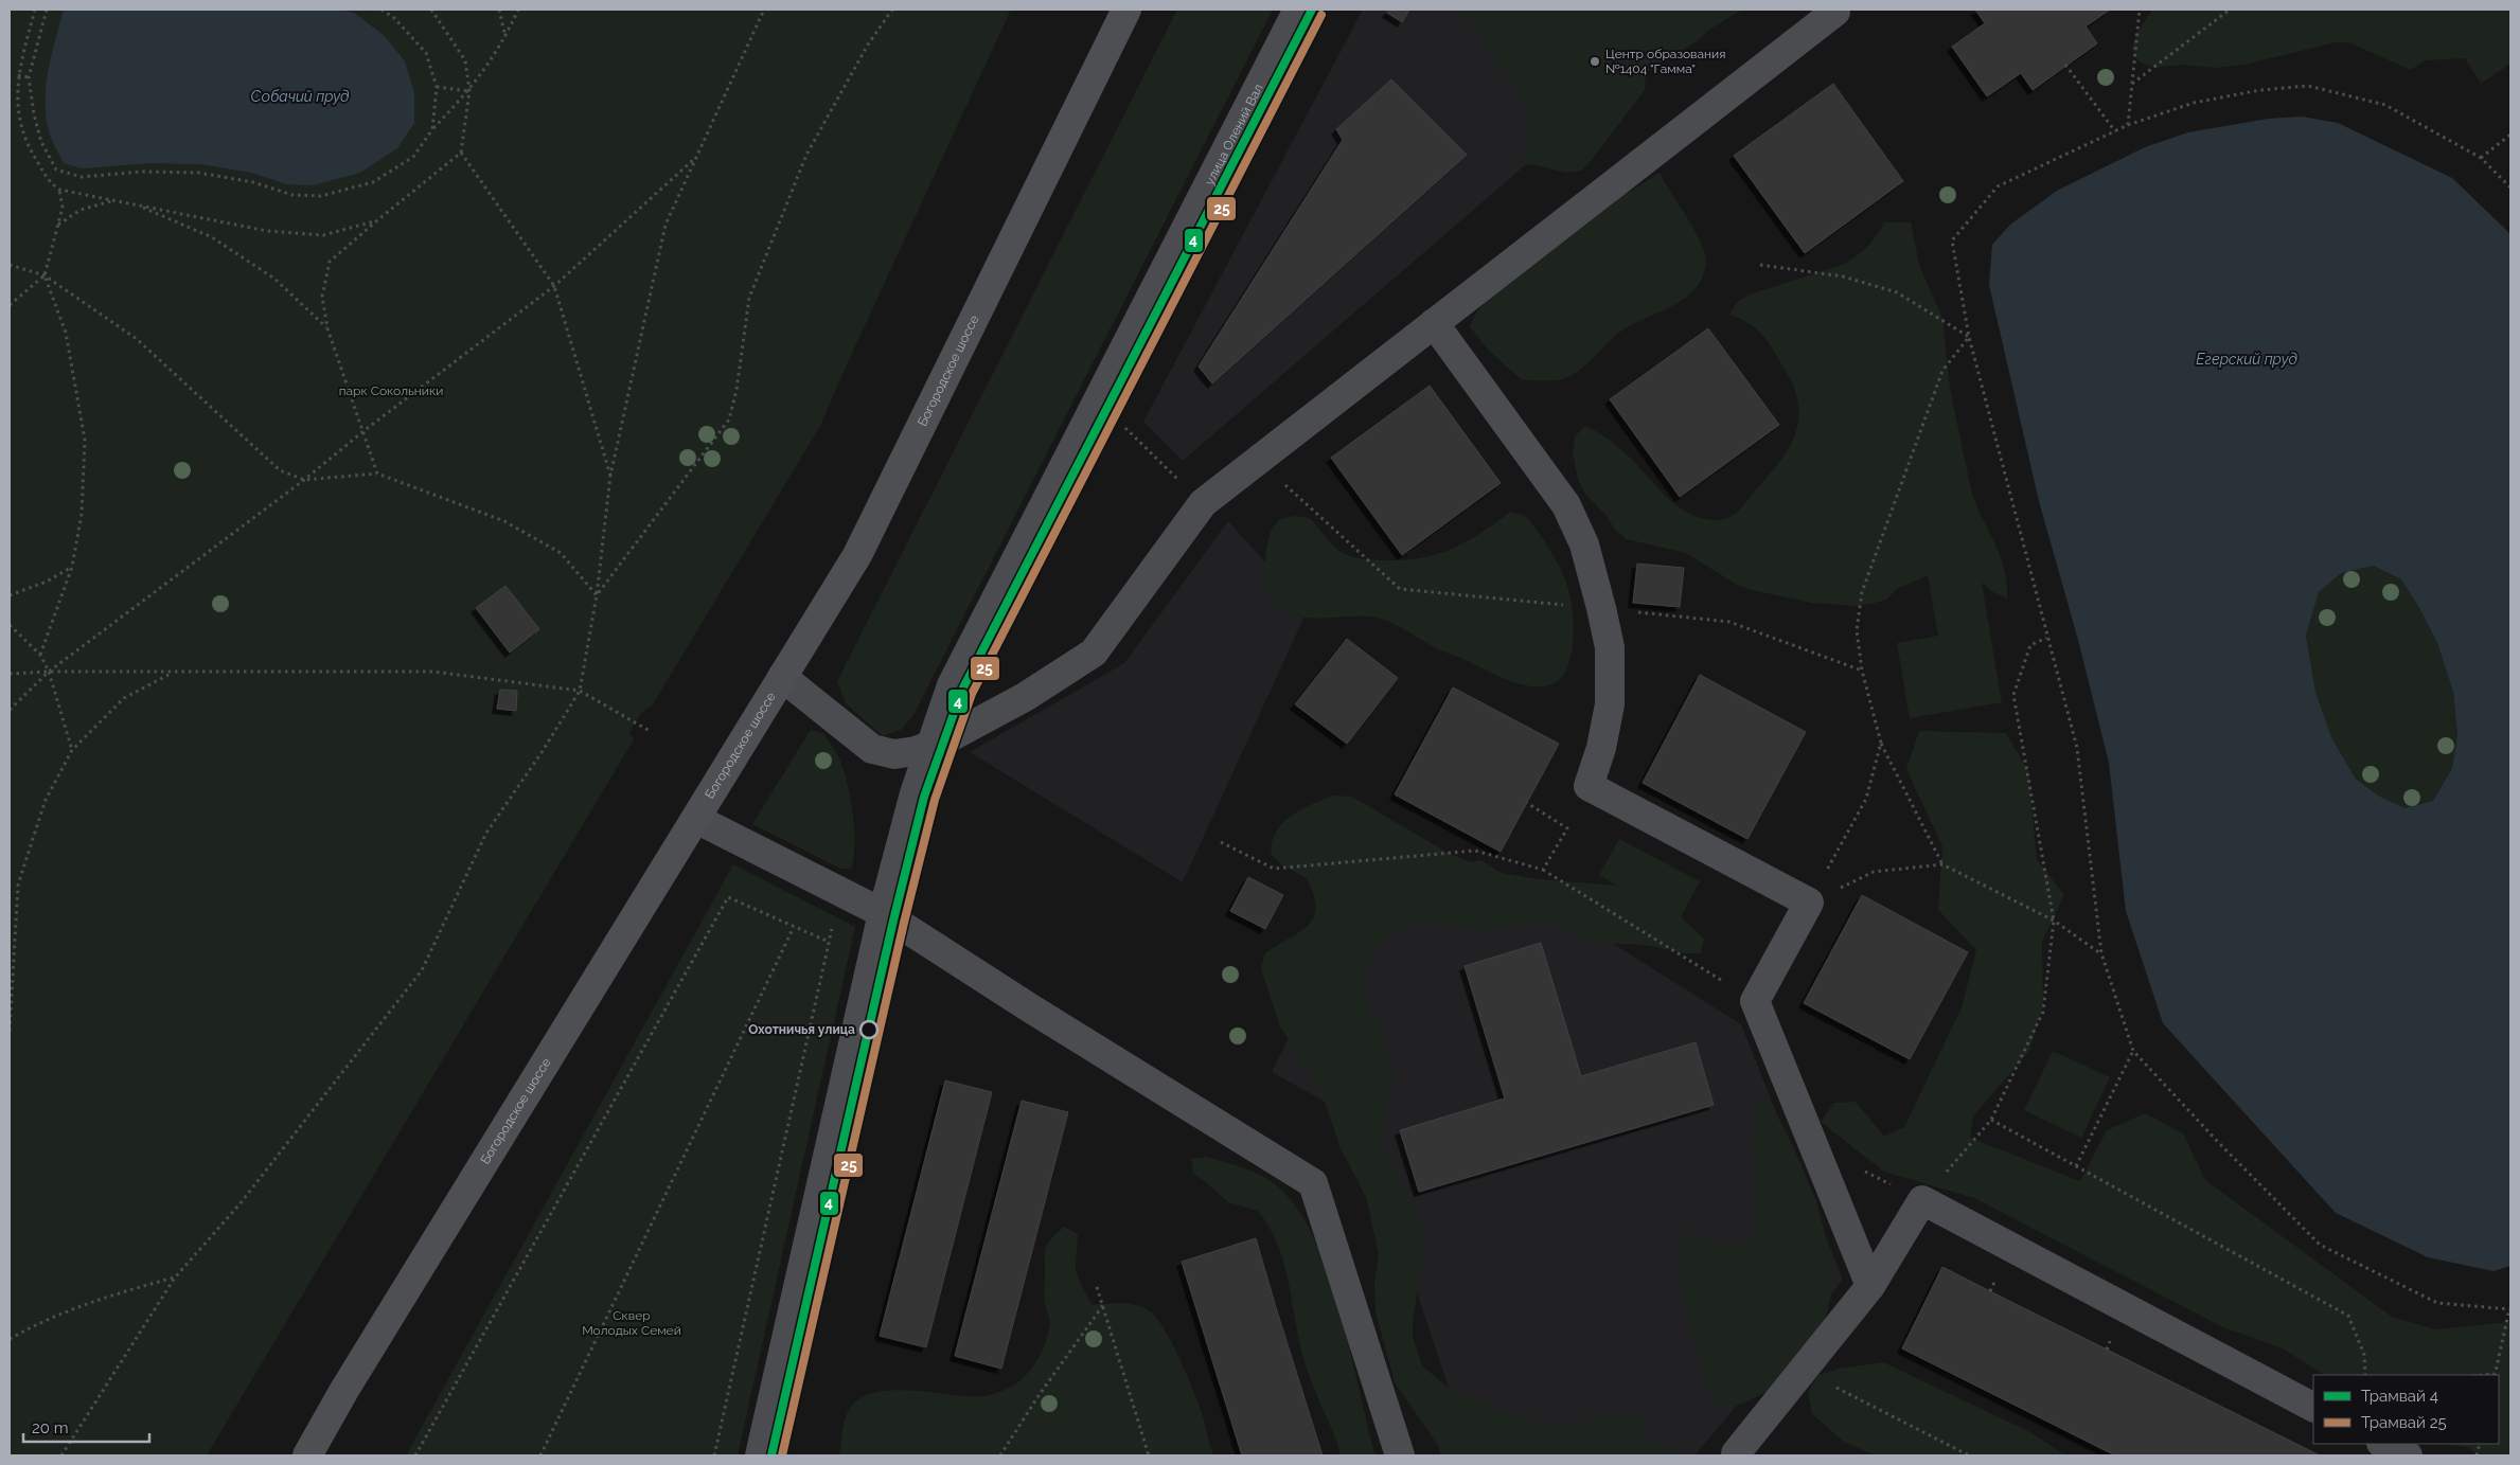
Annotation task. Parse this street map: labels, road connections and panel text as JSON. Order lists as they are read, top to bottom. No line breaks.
{"streets":{"main road":["Богородское шоссе"],"street":["улица Олений Вал"]},"water":["Собачий пруд","Егерский пруд"],"parks":["парк Сокольники","Сквер Молодых Семей"],"places":["Центр образования №1404 \"Гамма\"","Охотничья улица"],"lines":["tram line 4","tram line 25"],"legend":["Трамвай 4","Трамвай 25"],"scale_bar":"20 m"}
